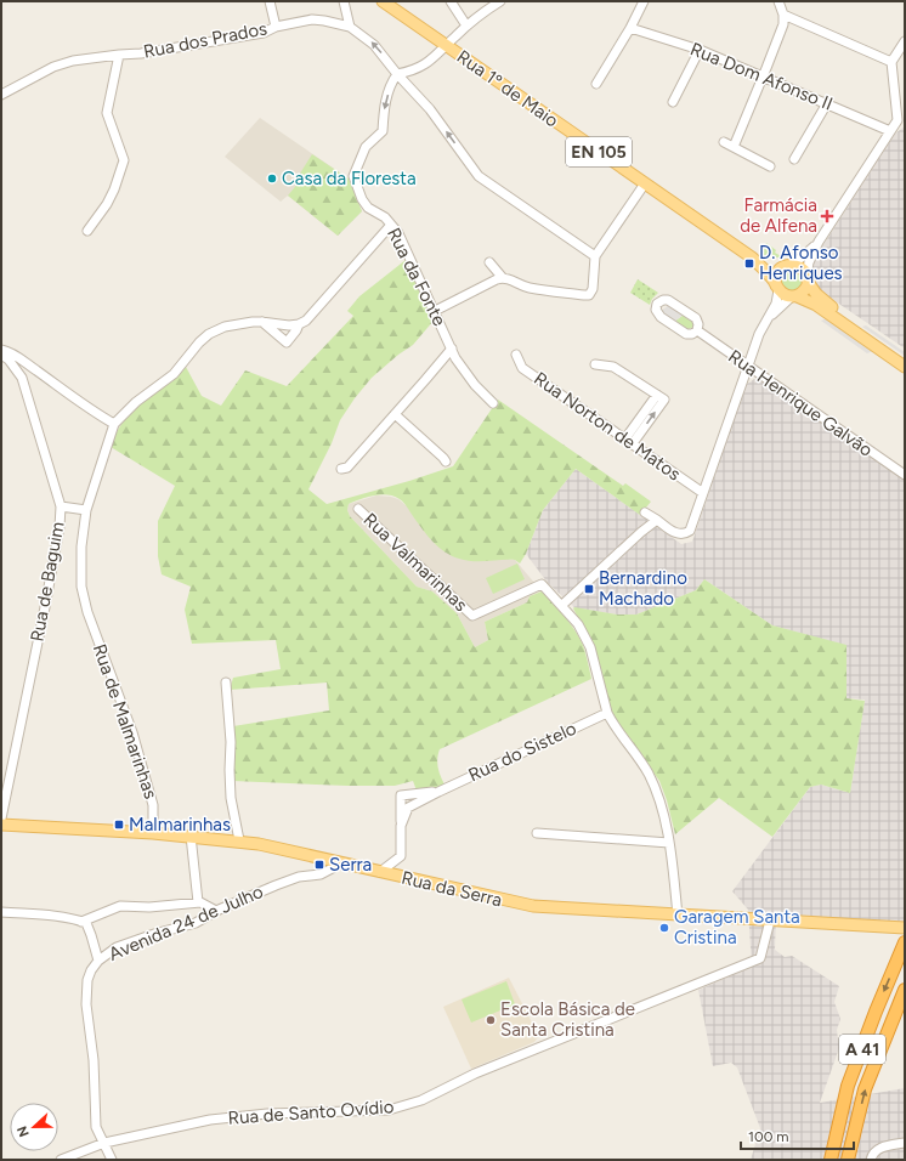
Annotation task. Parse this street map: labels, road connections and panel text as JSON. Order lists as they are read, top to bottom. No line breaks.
{"streets":{"highway":["A 41"],"main road":["Rua 1º de Maio","EN 105","Rua da Serra"],"street":["Rua dos Prados","Rua Dom Afonso II","Rua da Fonte","Rua Henrique Galvão","Rua Norton de Matos","Rua Valmarinhas","Rua de Baguim","Rua de Malmarinhas","Rua do Sistelo","Avenida 24 de Julho","Rua de Santo Ovídio"]},"crossings":[["Rua dos Prados","Rua da Fonte"],["Rua 1º de Maio","EN 105"],["Rua de Malmarinhas","Rua da Serra"],["Rua do Sistelo","Rua da Serra"],["Rua da Serra","Avenida 24 de Julho"],["Rua da Serra","Rua de Santo Ovídio"],["Avenida 24 de Julho","Rua de Santo Ovídio"]],"one_way":["Rua dos Prados","Rua da Fonte"],"places":{"other":["Casa da Floresta","Garagem Santa Cristina","Escola Básica de Santa Cristina"],"health":["Farmácia de Alfena"],"transit":["D. Afonso Henriques","Bernardino Machado","Malmarinhas","Serra"]},"scale_bar":"100 m","north":"left"}
